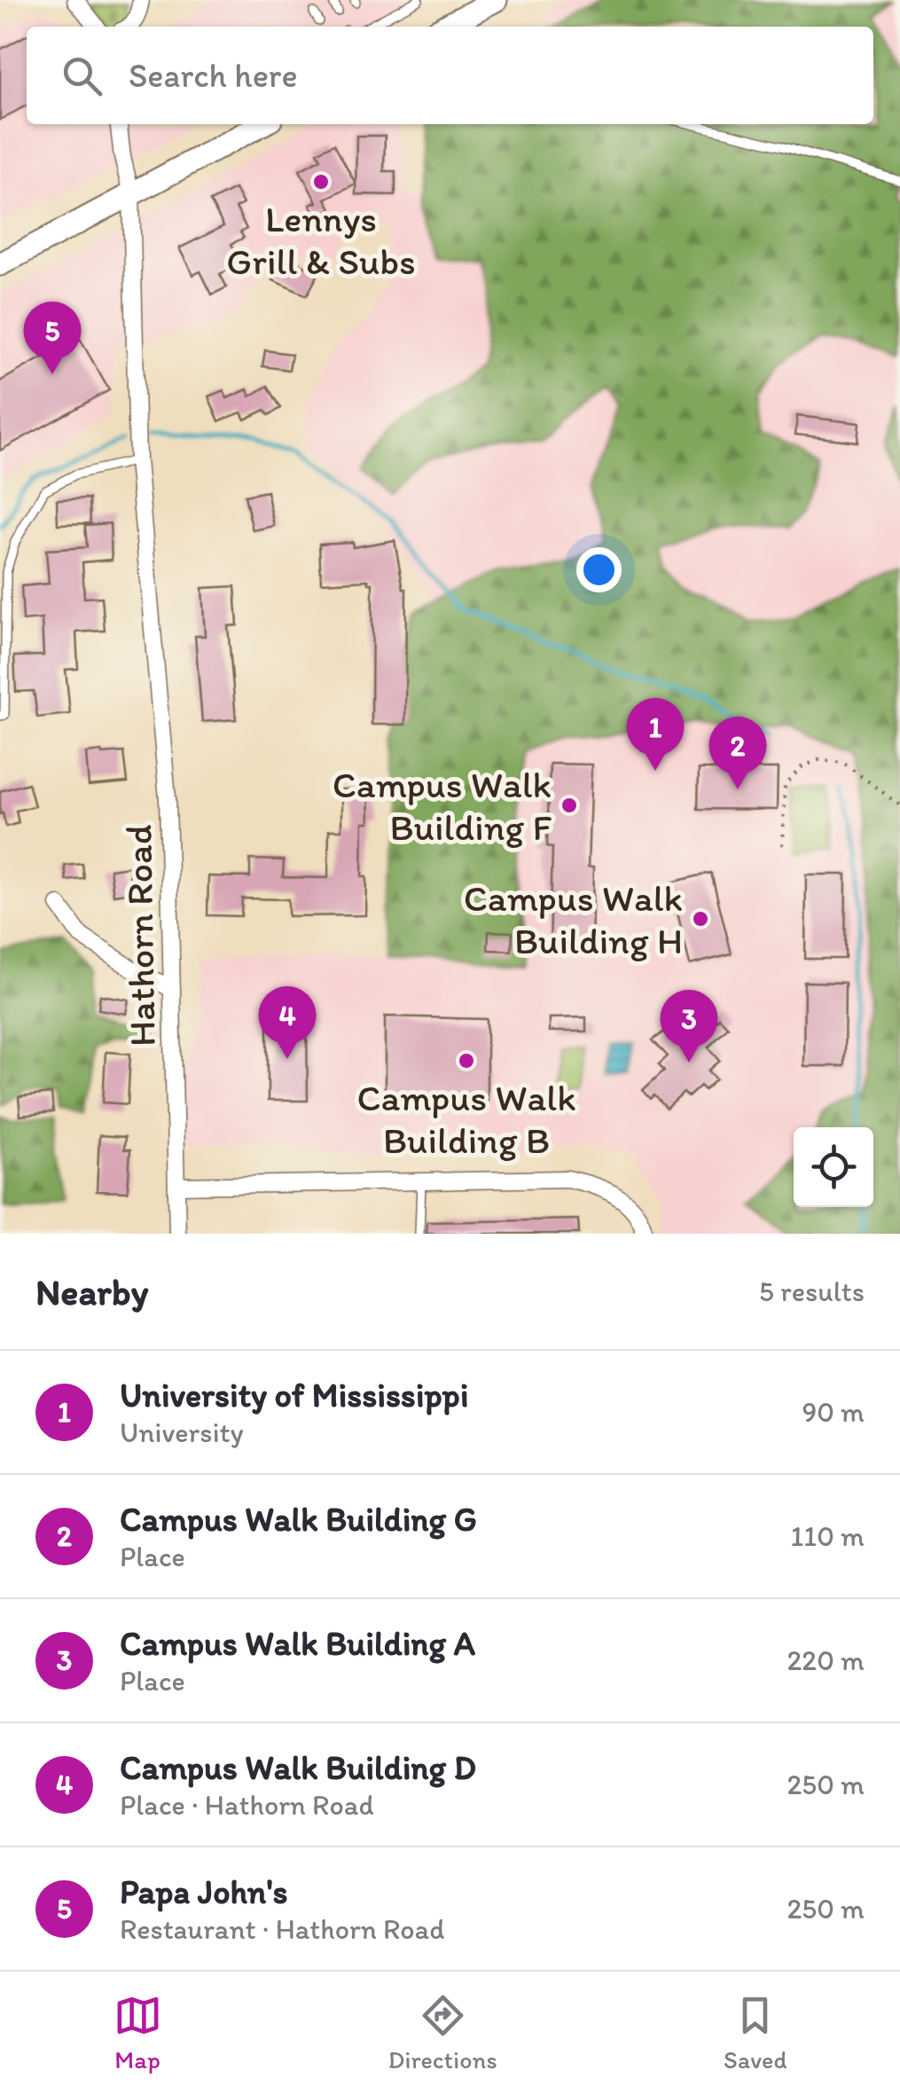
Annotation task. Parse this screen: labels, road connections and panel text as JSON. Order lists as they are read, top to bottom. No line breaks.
{"streets":{"street":["Hathorn Road"]},"places":["Lennys Grill & Subs","Campus Walk Building F","Campus Walk Building H","Campus Walk Building B"],"page":{"search":"Search here","pins":["5","1","2","4","3"],"heading":["Nearby","5 results"],"list":[{"mark":"1","name":"University of Mississippi","note":"University","value":"90 m"},{"mark":"2","name":"Campus Walk Building G","note":"Place","value":"110 m"},{"mark":"3","name":"Campus Walk Building A","note":"Place","value":"220 m"},{"mark":"4","name":"Campus Walk Building D","note":"Place · Hathorn Road","value":"250 m"},{"mark":"5","name":"Papa John's","note":"Restaurant · Hathorn Road","value":"250 m"}],"nav":["Map","Directions","Saved"]}}
